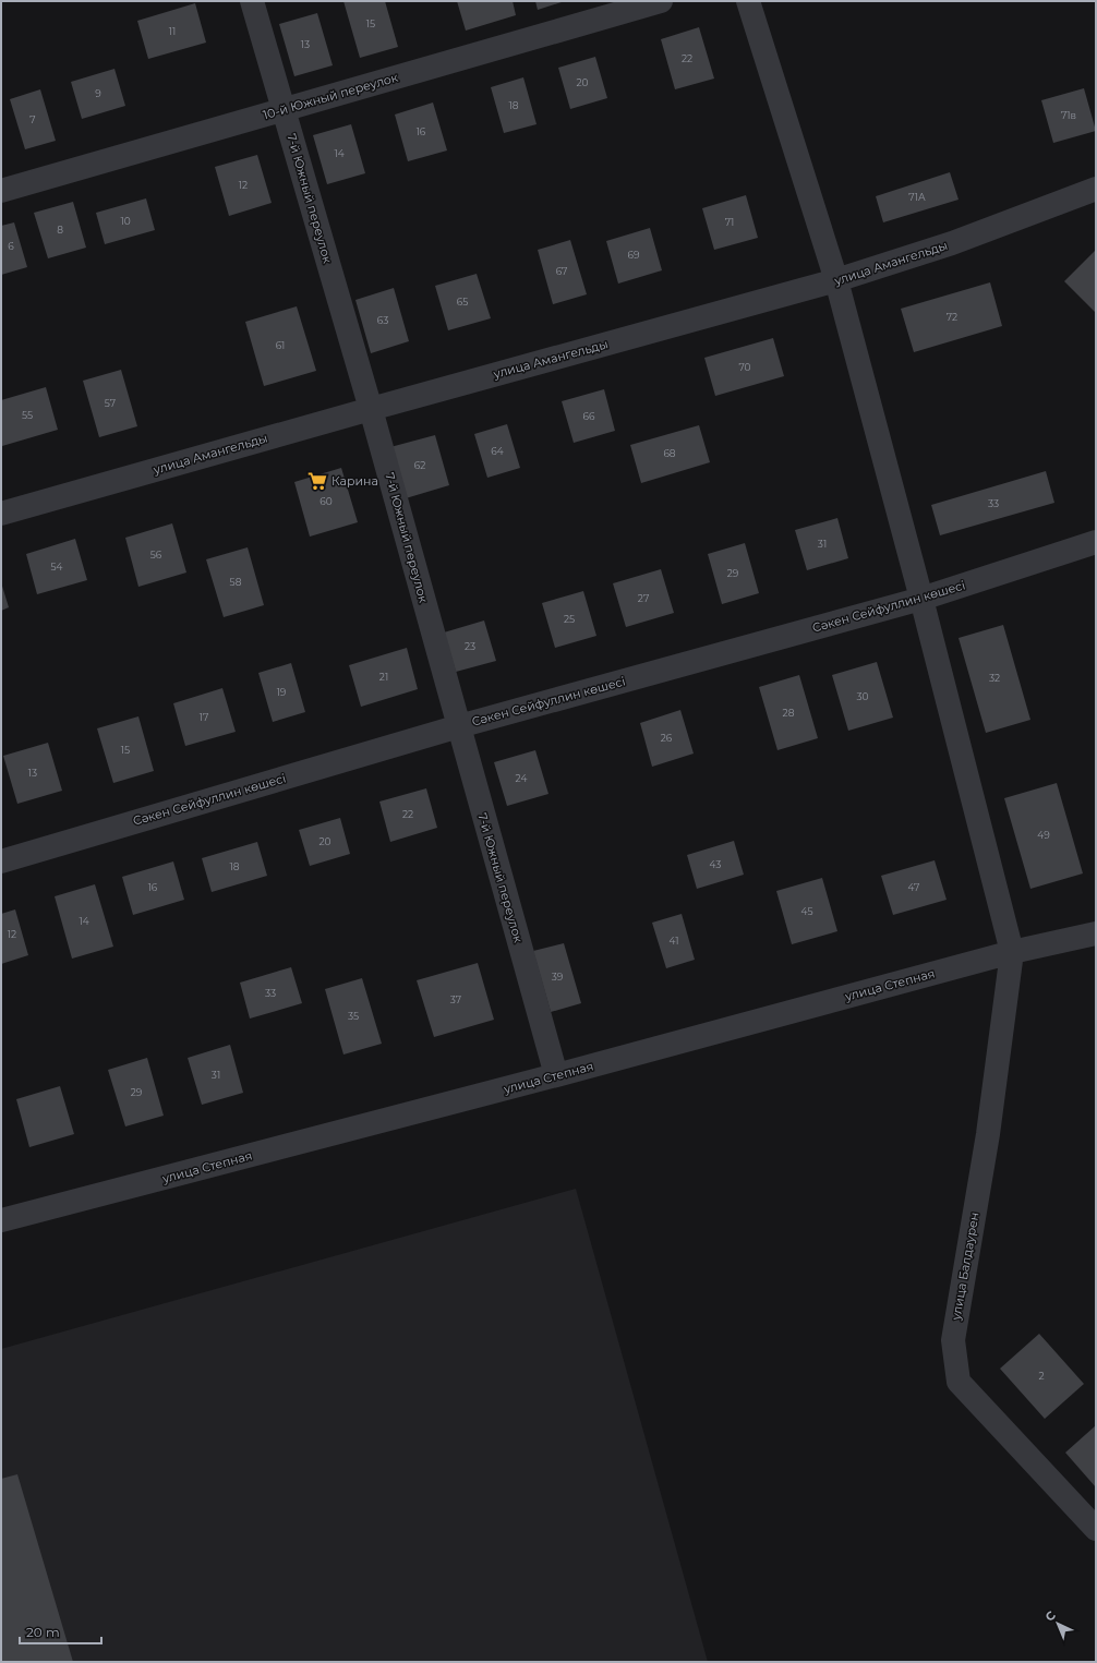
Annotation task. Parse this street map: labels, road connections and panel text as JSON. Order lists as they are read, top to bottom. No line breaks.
{"streets":{"street":["10-й Южный переулок","7-й Южный переулок","улица Амангельды","Сәкен Сейфуллин көшесі","улица Степная","улица Балдаурен"]},"crossings":[["10-й Южный переулок","7-й Южный переулок"],["7-й Южный переулок","улица Амангельды"],["7-й Южный переулок","Сәкен Сейфуллин көшесі"],["7-й Южный переулок","улица Степная"],["улица Степная","улица Балдаурен"]],"places":{"supermarket":["Карина"]},"house_numbers":["15","11","13","22","20","9","18","71в","7","16","14","12","71А","10","71","8","6","69","67","65","72","63","61","70","57","55","66","64","68","62","60","33","31","56","54","29","58","27","25","23","21","32","19","30","28","17","26","15","13","24","22","49","20","43","18","16","47","45","14","12","41","39","33","37","35","31","29","2"],"scale_bar":"20 m","north":"top left"}
